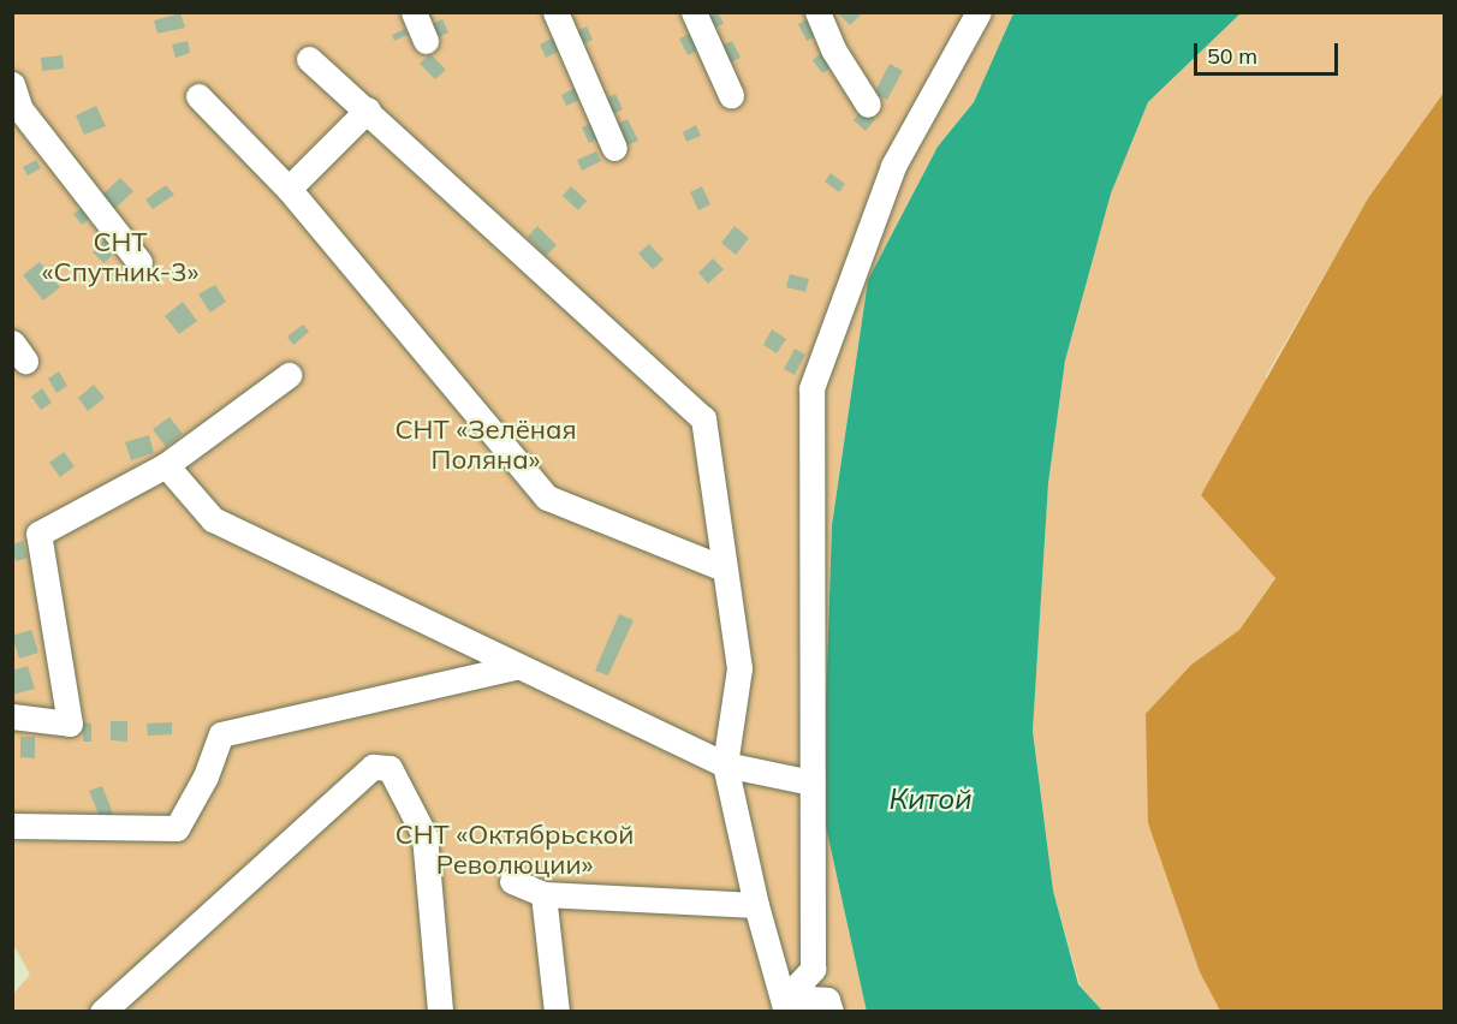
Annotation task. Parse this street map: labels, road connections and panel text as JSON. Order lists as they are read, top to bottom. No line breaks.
{"water":["Китой"],"parks":["СНТ «Спутник-3»","СНТ «Зелёная Поляна»","СНТ «Октябрьской Революции»"],"scale_bar":"50 m"}
